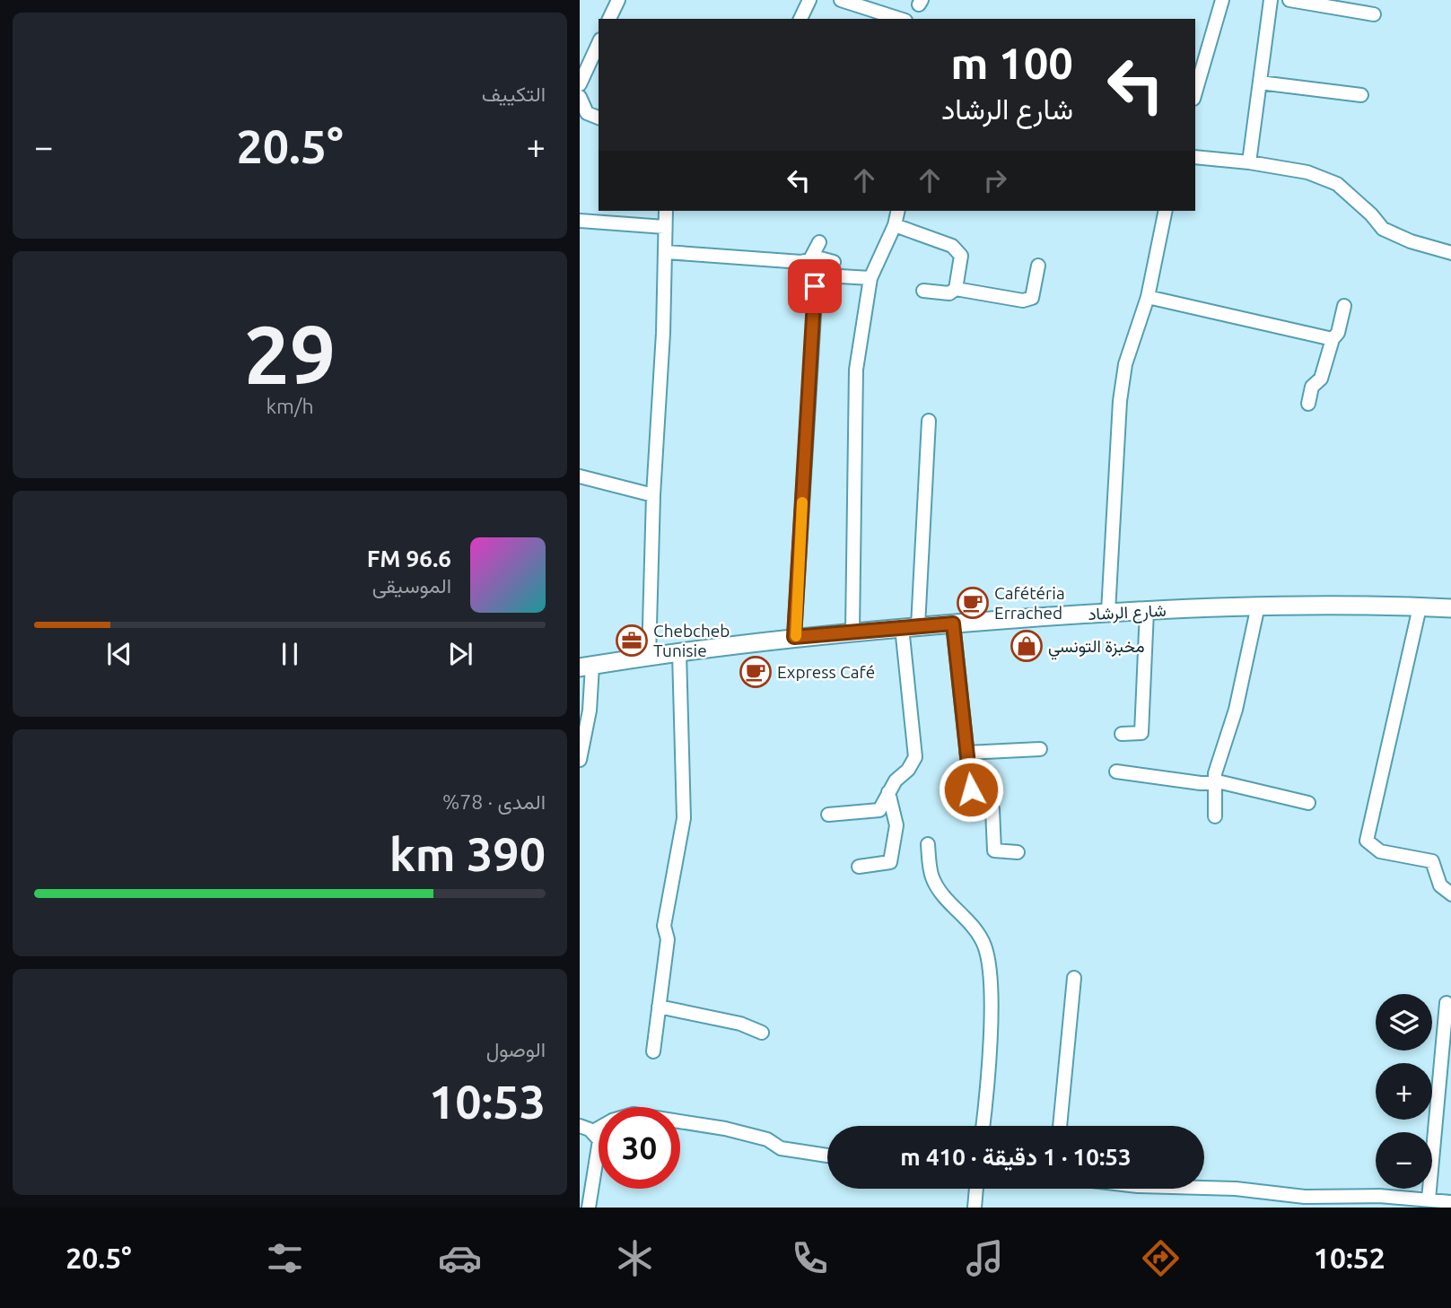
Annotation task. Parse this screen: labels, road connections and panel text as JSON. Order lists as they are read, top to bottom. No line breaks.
{"streets":{"street":["شارع الرشاد"]},"places":{"cafe":["Cafétéria Errached","Express Café"],"office":["Chebcheb Tunisie"],"shop":["مخبزة التونسي"]},"page":{"tile":["التكييف",["29","km/h"],["المدى · 78%","390 km"],["الوصول","10:53"]],"turn":["100 m","شارع الرشاد"],"heat":["−","20.5°","+"],"song":["96.6 FM","الموسيقى"],"map_buttons":["+","−"],"limit":"30","trip":"10:53 · 1 دقيقة · 410 m","tabs":["10:52","20.5°"]}}
